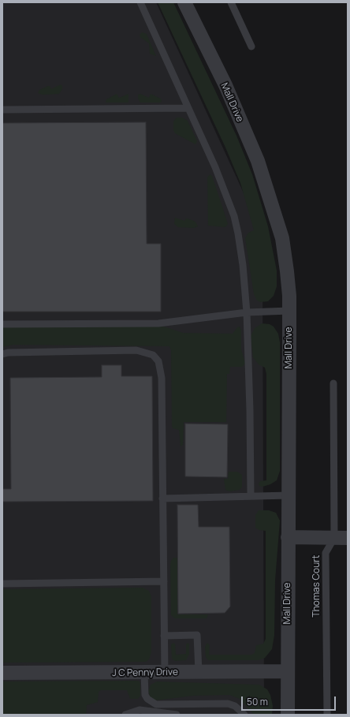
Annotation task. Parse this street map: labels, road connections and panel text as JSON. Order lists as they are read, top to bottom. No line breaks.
{"streets":{"street":["Mall Drive","J C Penny Drive"],"lane":["Thomas Court"]},"crossings":[["Mall Drive","J C Penny Drive"]],"scale_bar":"50 m"}
